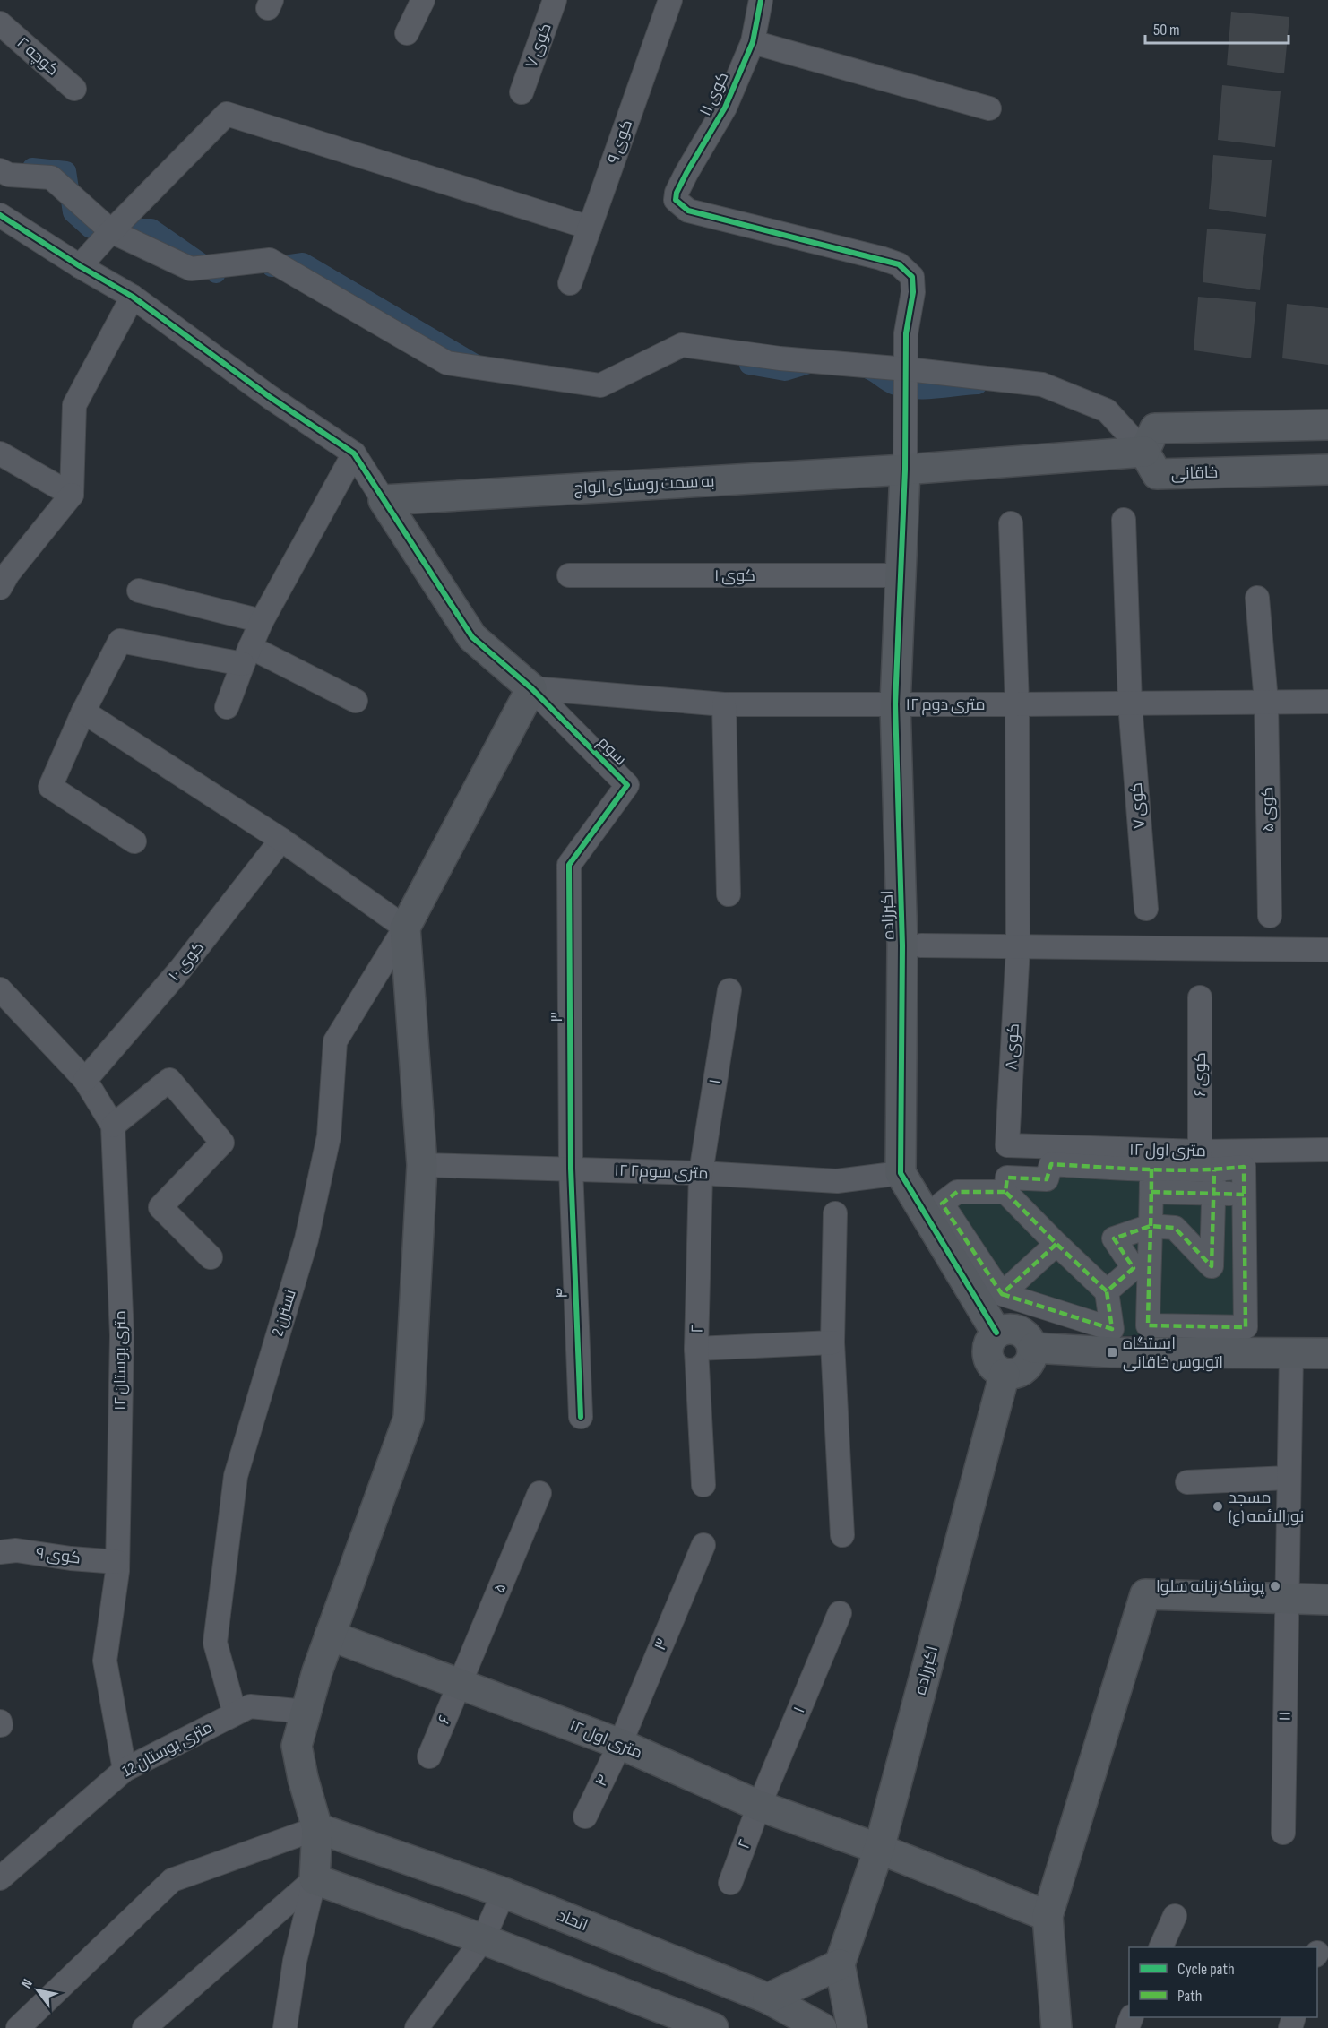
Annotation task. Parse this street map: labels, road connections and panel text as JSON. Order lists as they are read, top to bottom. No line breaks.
{"streets":{"street":["کوی ۷","کوچه ۲","کوی ۱۱","کوی ۹","خاقانی","به سمت روستای الواج","کوی ۱","۱۲ متری دوم","سوم","کوی ۵","اکبرزاده","کوی ۱۰","۳","کوی ۸","کوی ۶","۱","۱۲ متری اول","۱۲ متری سوم۲","۴","نسترن 2","۲","۱۲ متری بوستان","۵","۱۱","۶","12 متری بوستان","اتحاد"]},"crossings":[["کوی ۷","۱۲ متری دوم"],["کوی ۹","۱۲ متری بوستان"],["خاقانی","به سمت روستای الواج"],["به سمت روستای الواج","اکبرزاده"],["کوی ۱","اکبرزاده"],["۱۲ متری دوم","سوم"],["۱۲ متری دوم","کوی ۵"],["۱۲ متری دوم","اکبرزاده"],["۱۲ متری دوم","کوی ۸"],["سوم","۳"],["اکبرزاده","۱۲ متری اول"],["اکبرزاده","۱۲ متری سوم۲"],["کوی ۱۰","۱۲ متری بوستان"],["۳","۱۲ متری اول"],["۳","۱۲ متری سوم۲"],["۳","۴"],["کوی ۸","۱۲ متری اول"],["کوی ۶","۱۲ متری اول"],["۱","۱۲ متری اول"],["۱","۱۲ متری سوم۲"],["۱","۲"],["۱۲ متری اول","۴"],["۱۲ متری اول","۲"],["۱۲ متری اول","۵"],["۱۲ متری اول","۶"],["۱۲ متری سوم۲","۴"],["۱۲ متری سوم۲","۲"],["نسترن 2","12 متری بوستان"],["۱۲ متری بوستان","12 متری بوستان"],["۵","۶"]],"places":{"transit":["ایستگاه اتوبوس خاقانی"],"other":["مسجد نورالائمه (ع)","پوشاک زنانه سلوا"]},"legend":["Cycle path","Path"],"scale_bar":"50 m","north":"top left"}
